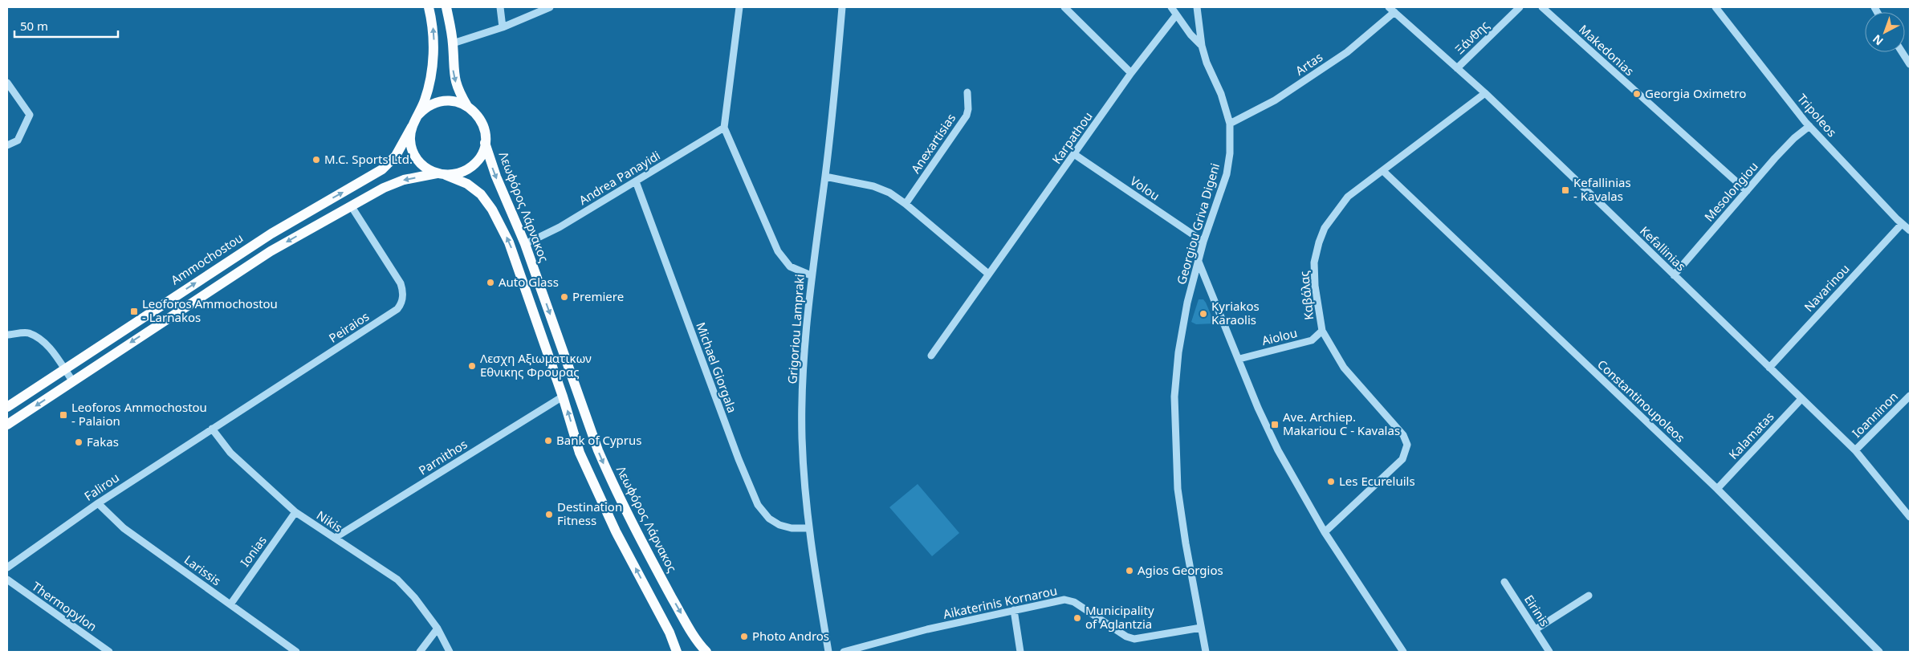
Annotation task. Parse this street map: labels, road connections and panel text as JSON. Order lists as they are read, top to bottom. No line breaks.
{"streets":{"main road":["Λεωφόρος Λάρνακος","Ammochostou"],"street":["Ξάνθης","Makedonias","Artas","Tripoleos","Karpathou","Anexartisias","Andrea Panayidi","Volou","Mesolongiou","Georgiou Griva Digeni","Kefallinias","Navarinou","Καβάλας","Peiraios","Grigoriou Lampraki","Aiolou","Michael Giorgala","Constantinoupoleos","Ioanninon","Kalamatas","Parnithos","Falirou","Nikis","Ionias","Larissis","Aikaterinis Kornarou","Thermopylon","Eirinis"]},"crossings":[["Ξάνθης","Kefallinias"],["Makedonias","Mesolongiou"],["Artas","Georgiou Griva Digeni"],["Artas","Kefallinias"],["Tripoleos","Mesolongiou"],["Tripoleos","Navarinou"],["Karpathou","Volou"],["Karpathou","Georgiou Griva Digeni"],["Andrea Panayidi","Λεωφόρος Λάρνακος"],["Andrea Panayidi","Michael Giorgala"],["Volou","Georgiou Griva Digeni"],["Mesolongiou","Kefallinias"],["Λεωφόρος Λάρνακος","Ammochostou"],["Λεωφόρος Λάρνακος","Peiraios"],["Georgiou Griva Digeni","Aikaterinis Kornarou"],["Kefallinias","Navarinou"],["Kefallinias","Καβάλας"],["Kefallinias","Ioanninon"],["Kefallinias","Kalamatas"],["Καβάλας","Aiolou"],["Καβάλας","Constantinoupoleos"],["Peiraios","Falirou"],["Peiraios","Nikis"],["Grigoriou Lampraki","Michael Giorgala"],["Constantinoupoleos","Kalamatas"],["Parnithos","Nikis"],["Falirou","Nikis"],["Falirou","Larissis"],["Nikis","Ionias"],["Ionias","Larissis"]],"places":{"other":["Georgia Oximetro","M.C. Sports Ltd.","Auto Glass","Premiere","Kyriakos Karaolis","Λεσχη Αξιωματικων Εθνικης Φρουρας","Bank of Cyprus","Fakas","Les Ecureluils","Destination Fitness","Agios Georgios","Municipality of Aglantzia","Photo Andros"],"transit":["Kefallinias - Kavalas","Leoforos Ammochostou - Larnakos","Leoforos Ammochostou - Palaion","Ave. Archiep. Makariou C - Kavalas"]},"scale_bar":"50 m","north":"bottom left"}
